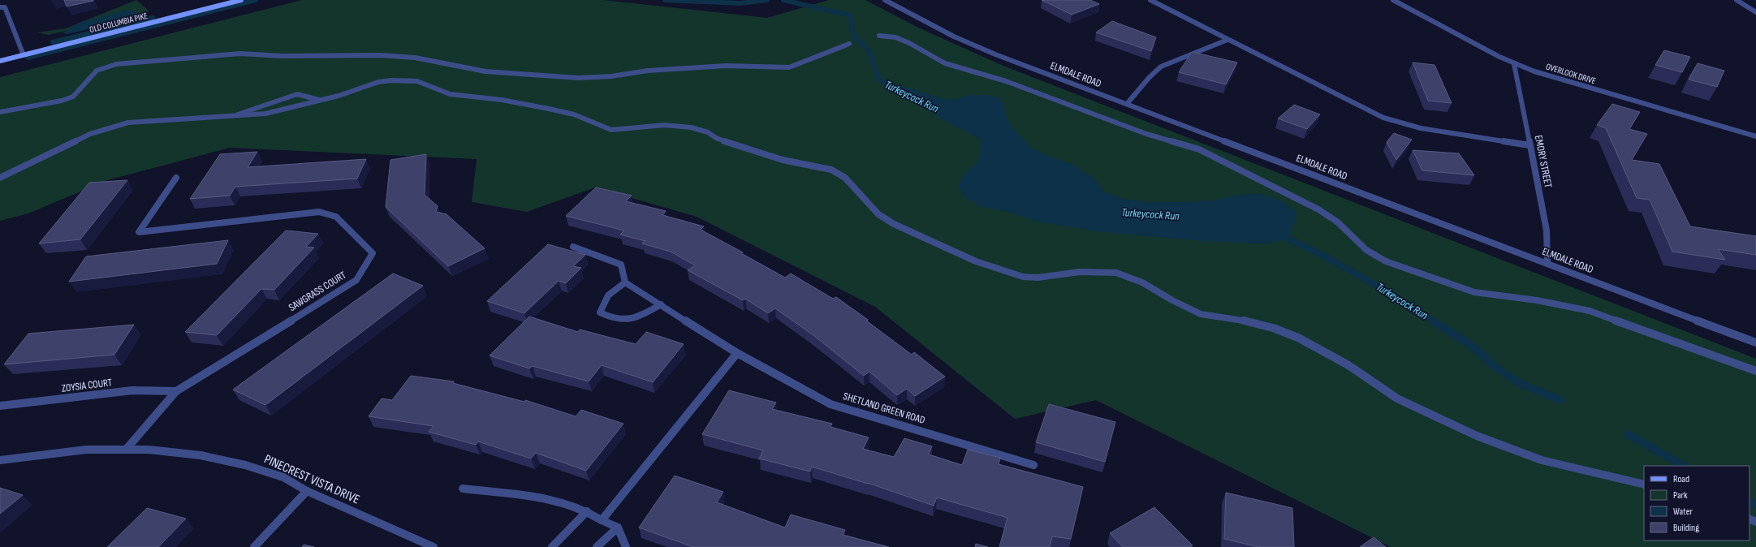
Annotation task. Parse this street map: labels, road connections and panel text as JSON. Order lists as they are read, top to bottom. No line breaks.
{"streets":{"street":["OLD COLUMBIA PIKE","OVERLOOK DRIVE","ELMDALE ROAD","EMORY STREET","SAWGRASS COURT","ZOYSIA COURT","SHETLAND GREEN ROAD","PINECREST VISTA DRIVE"]},"crossings":[["OVERLOOK DRIVE","EMORY STREET"],["ELMDALE ROAD","EMORY STREET"],["SAWGRASS COURT","ZOYSIA COURT"],["SAWGRASS COURT","PINECREST VISTA DRIVE"]],"water":["Turkeycock Run"],"legend":["Road","Park","Water","Building"]}
